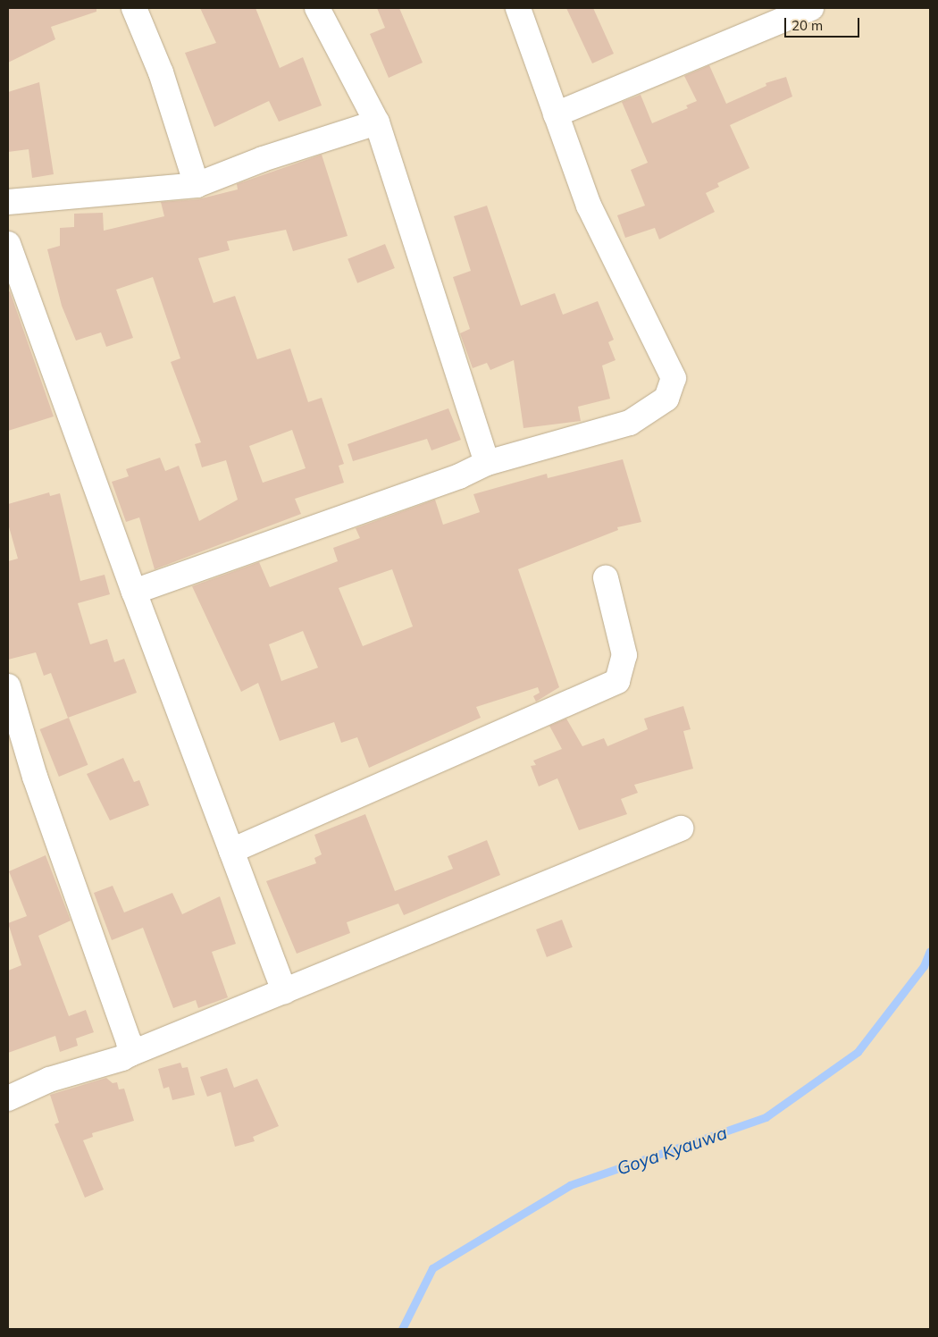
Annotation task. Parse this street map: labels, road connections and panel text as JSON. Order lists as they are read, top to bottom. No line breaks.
{"water":["Goya Kyauwa"],"scale_bar":"20 m"}
